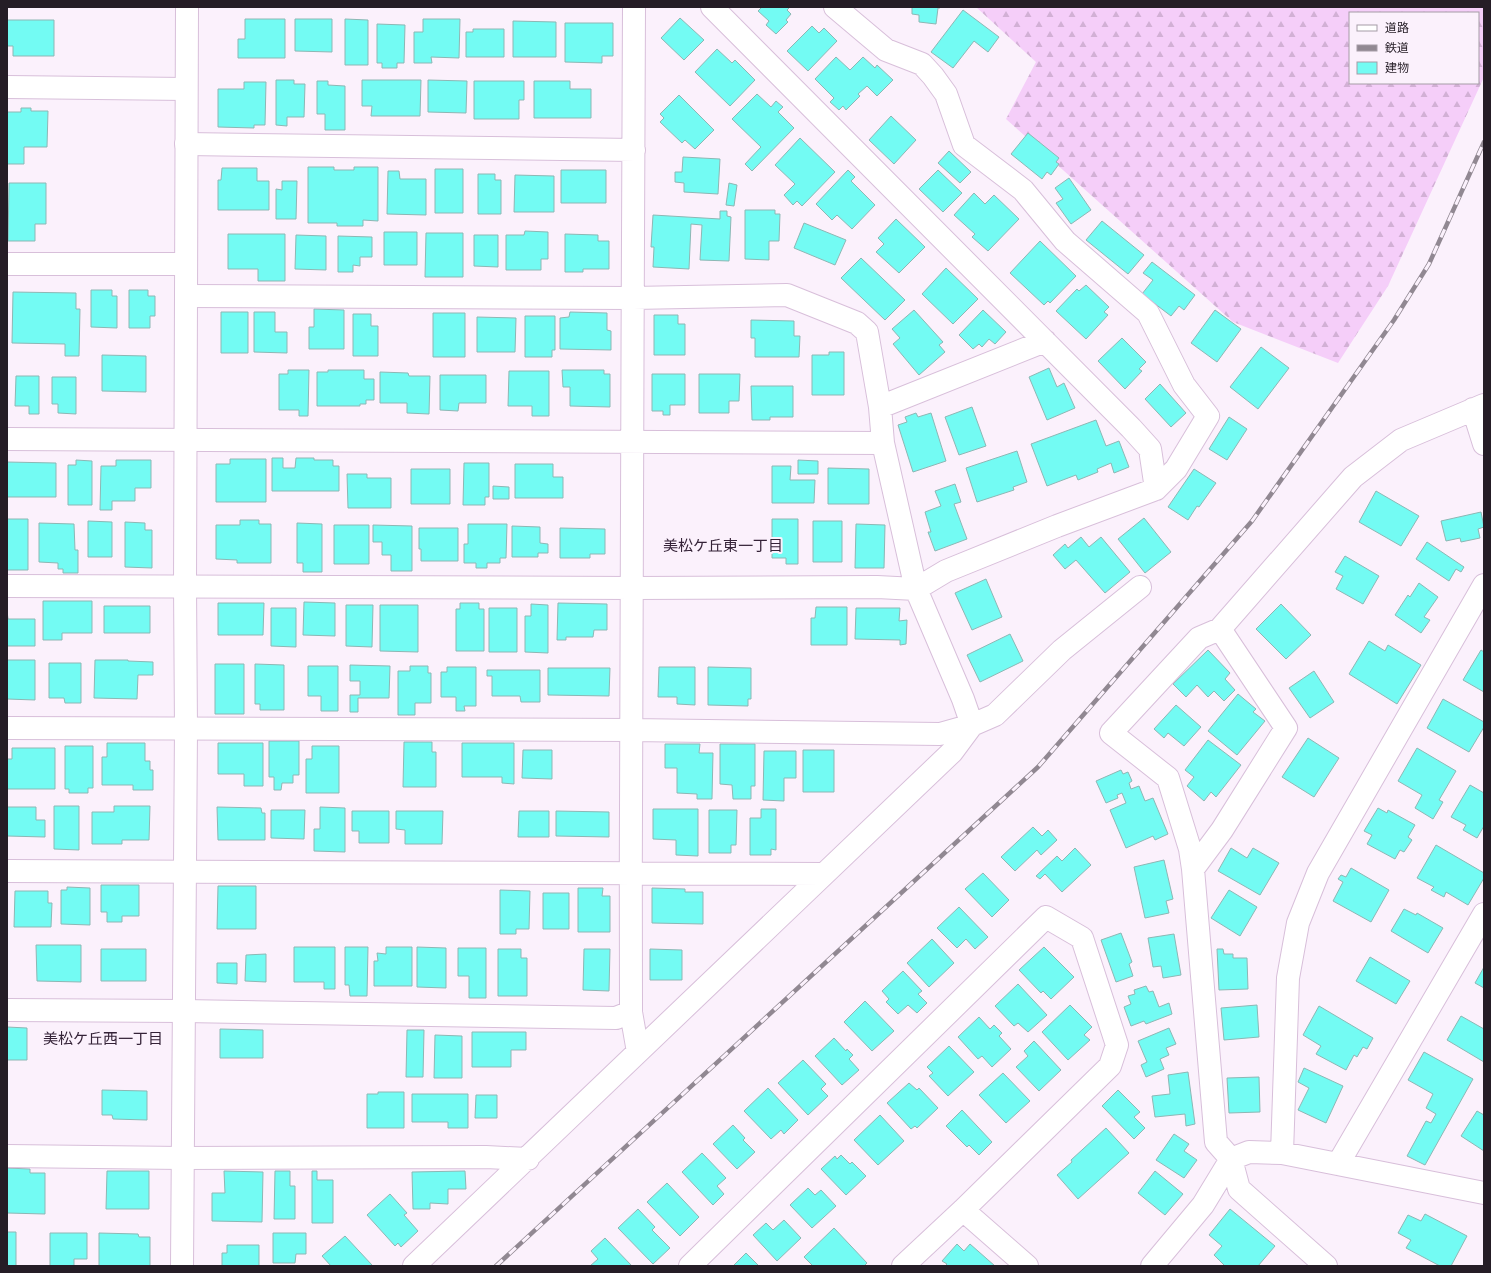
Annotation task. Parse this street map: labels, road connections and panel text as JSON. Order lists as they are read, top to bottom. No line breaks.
{"districts":["美松ケ丘東一丁目","美松ケ丘西一丁目"],"legend":["道路","鉄道","建物"]}
